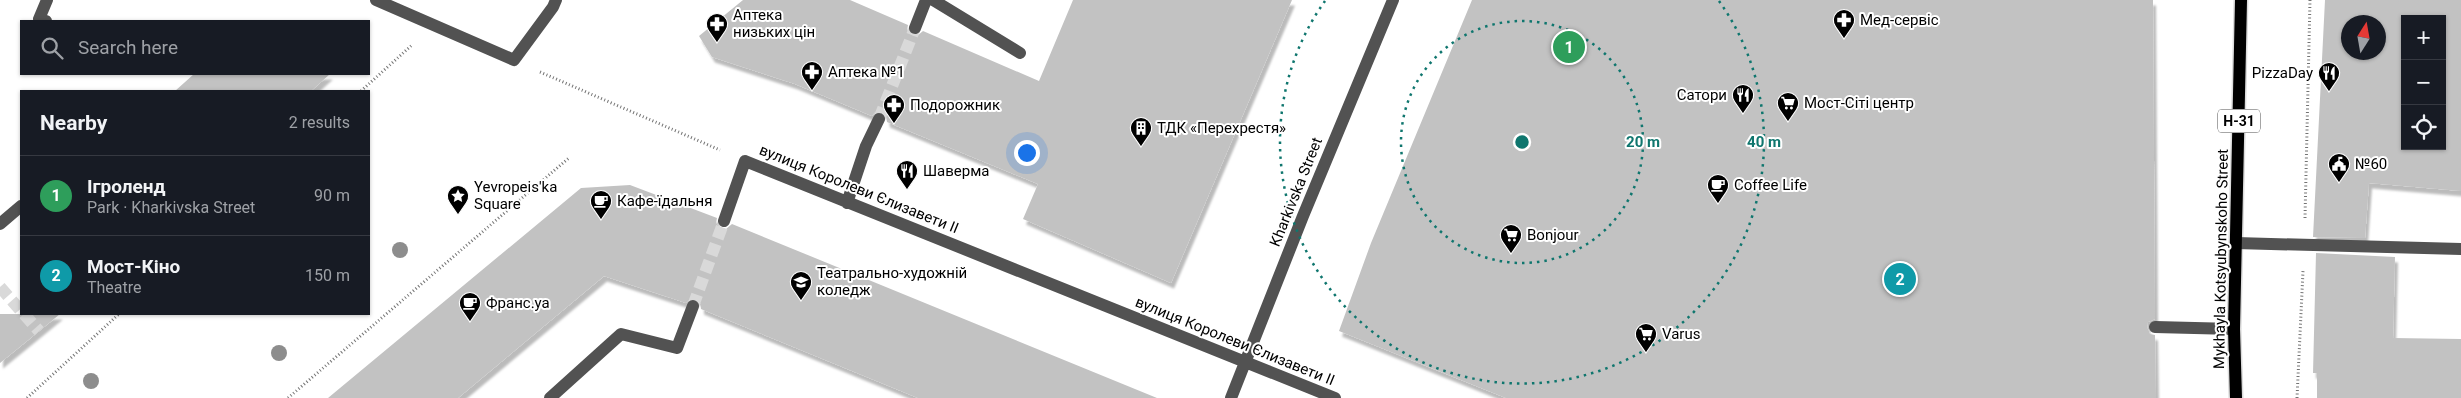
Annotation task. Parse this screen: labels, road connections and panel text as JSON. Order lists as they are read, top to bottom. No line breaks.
{"streets":{"main road":["Н-31","Mykhayla Kotsyubynskoho Street"],"street":["вулиця Королеви Єлизавети ІІ","Kharkivska Street"]},"crossings":[["вулиця Королеви Єлизавети ІІ","Kharkivska Street"]],"places":{"pharmacy":["Мед-сервіс","Аптека низьких цін","Аптека №1","Подорожник"],"restaurant":["PizzaDay","Сатори","Шаверма"],"supermarket":["Мост-Сіті центр","Bonjour","Varus"],"building":["ТДК «Перехрестя»"],"public building":["№60"],"cafe":["Coffee Life","Кафе-їдальня","Франс.уа"],"place":["Yevropeis'ka Square"],"school or university":["Театрально-художній коледж"]},"north":"top","page":{"map_buttons":["+","−"],"search":"Search here","pins":["1","2"],"heading":["Nearby","2 results"],"list":[{"mark":"1","name":"Ігроленд","note":"Park · Kharkivska Street","value":"90 m"},{"mark":"2","name":"Мост-Кіно","note":"Theatre","value":"150 m"}]},"rings":["20 m","40 m"]}
